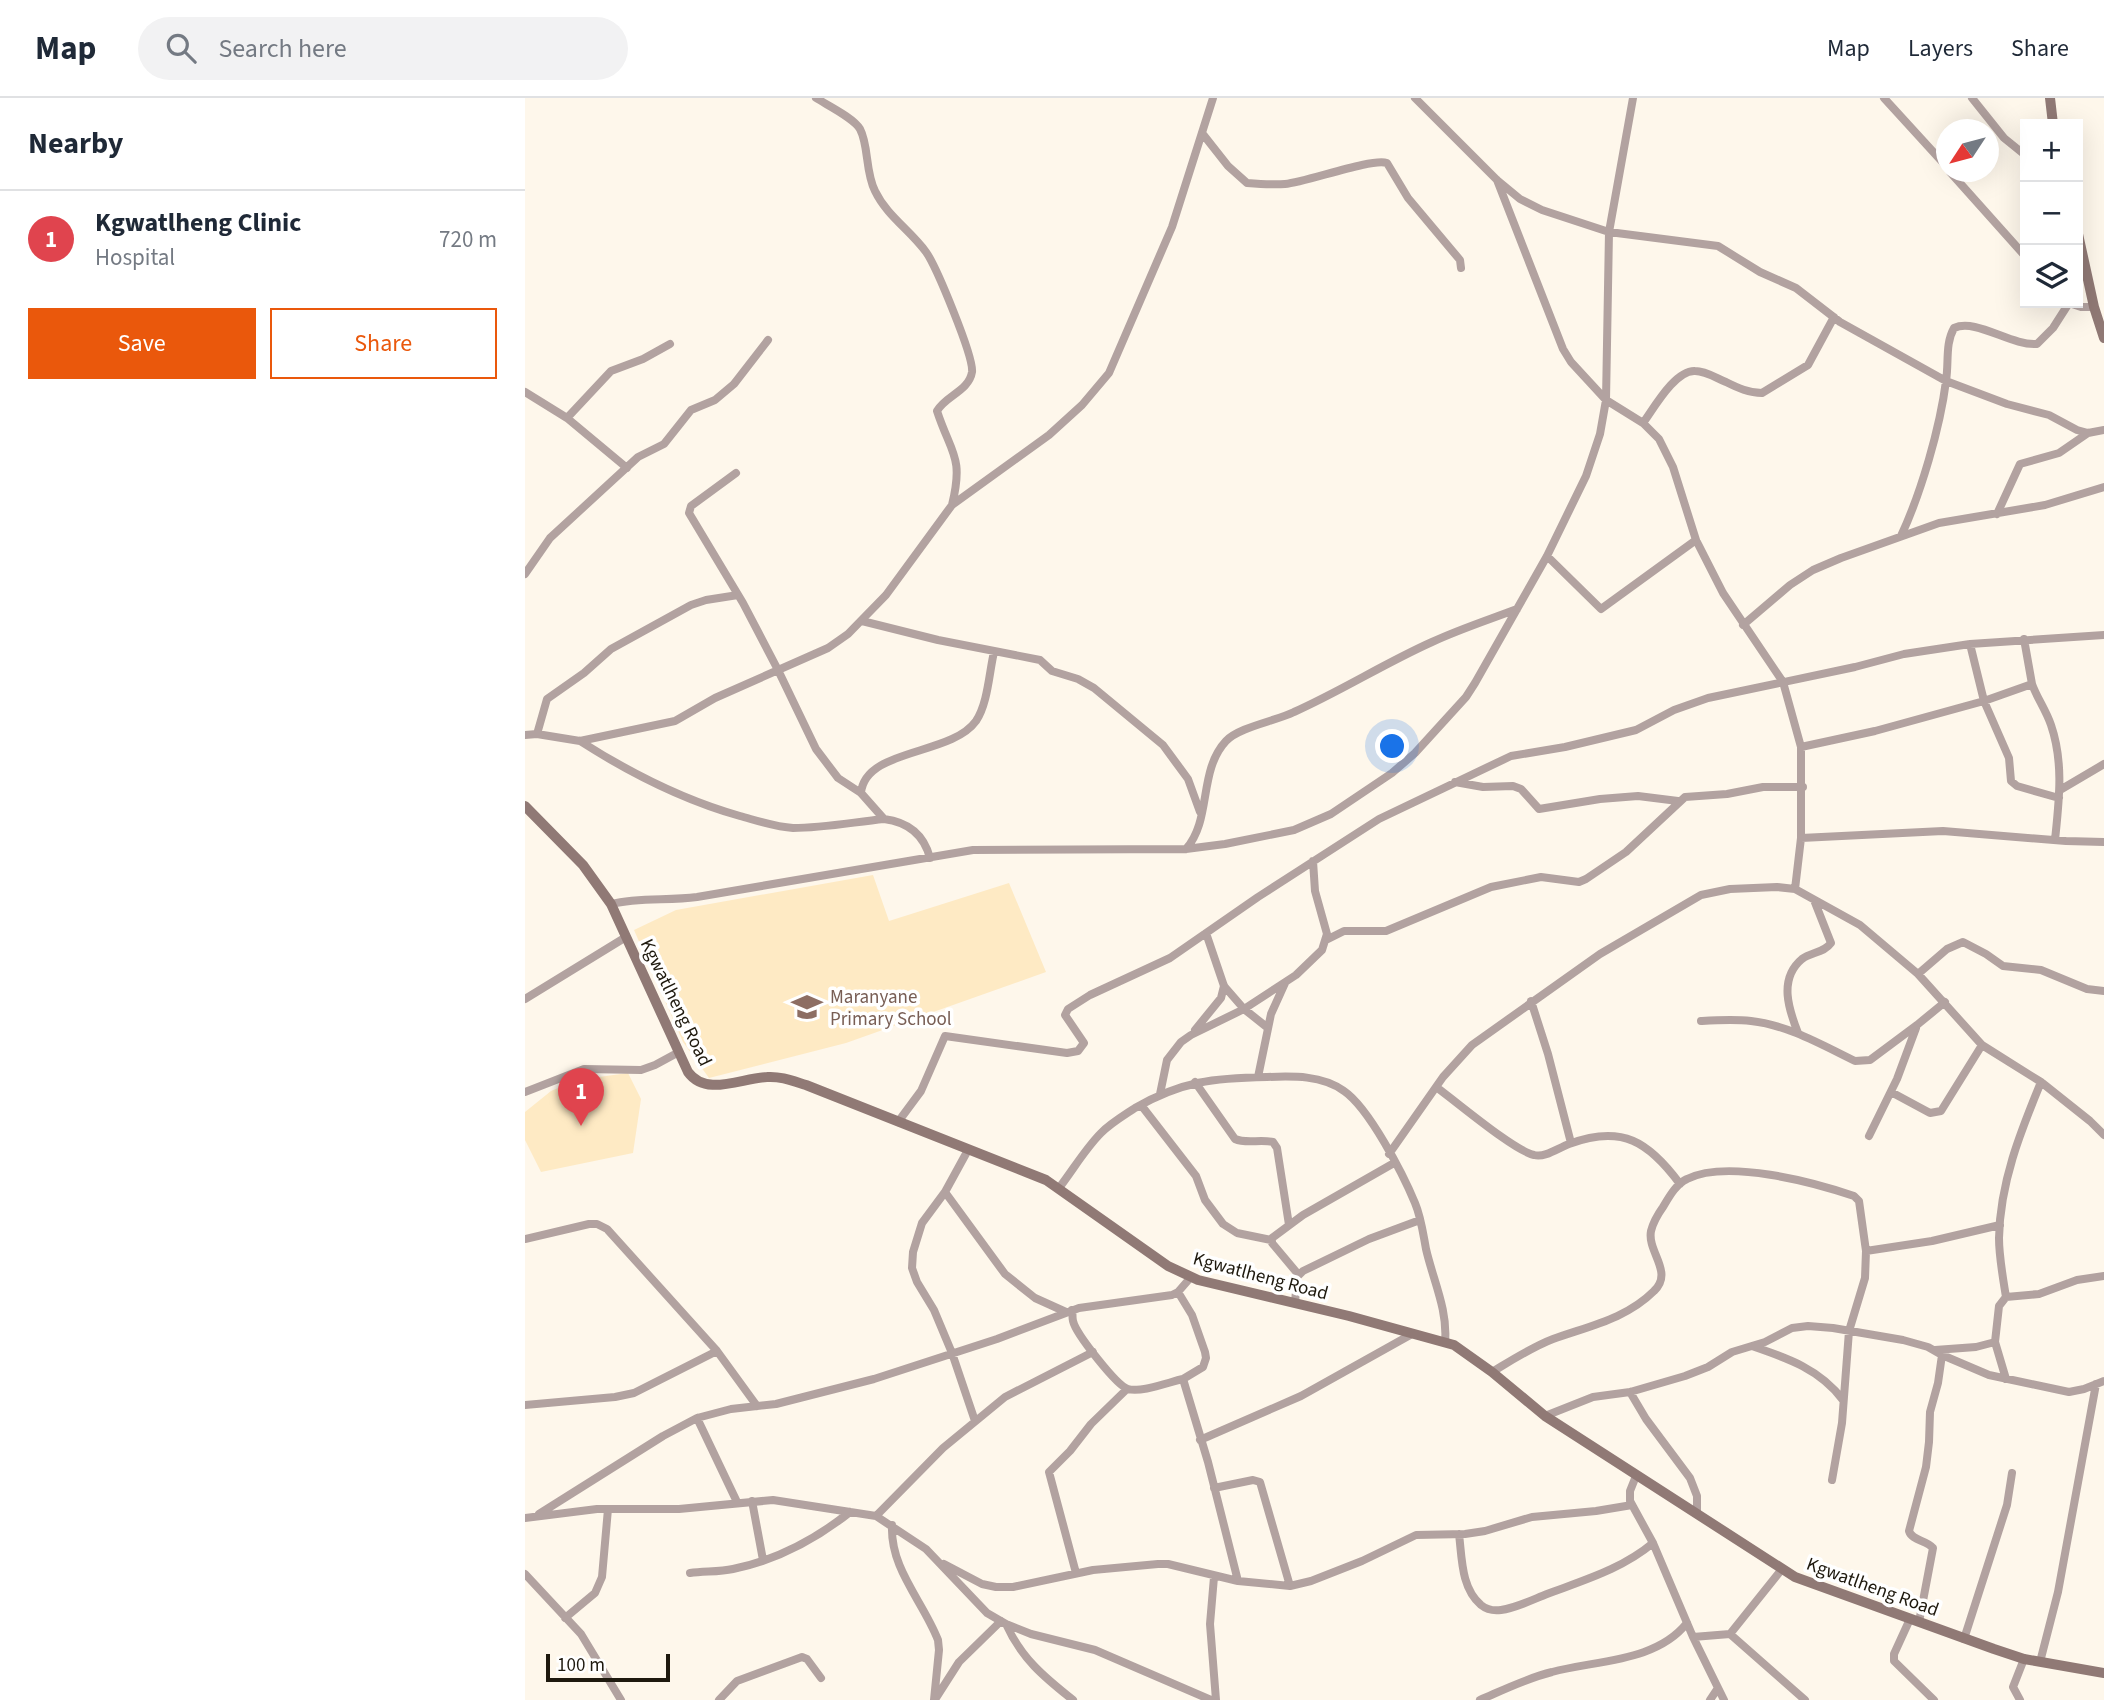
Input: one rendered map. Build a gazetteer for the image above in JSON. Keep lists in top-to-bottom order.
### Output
{
  "streets": {
    "street": ["Kgwatlheng Road"]
  },
  "places": {
    "school or university": ["Maranyane Primary School"]
  },
  "scale_bar": "100 m",
  "north": "bottom left",
  "page": {
    "header": "Map",
    "search": "Search here",
    "nav": ["Map", "Layers", "Share"],
    "heading": "Nearby",
    "map_buttons": ["+", "−"],
    "list": [
      {
        "mark": "1",
        "name": "Kgwatlheng Clinic",
        "note": "Hospital",
        "value": "720 m"
      }
    ],
    "buttons": ["Save", "Share"],
    "pins": "1",
    "scale": "100 m"
  }
}
